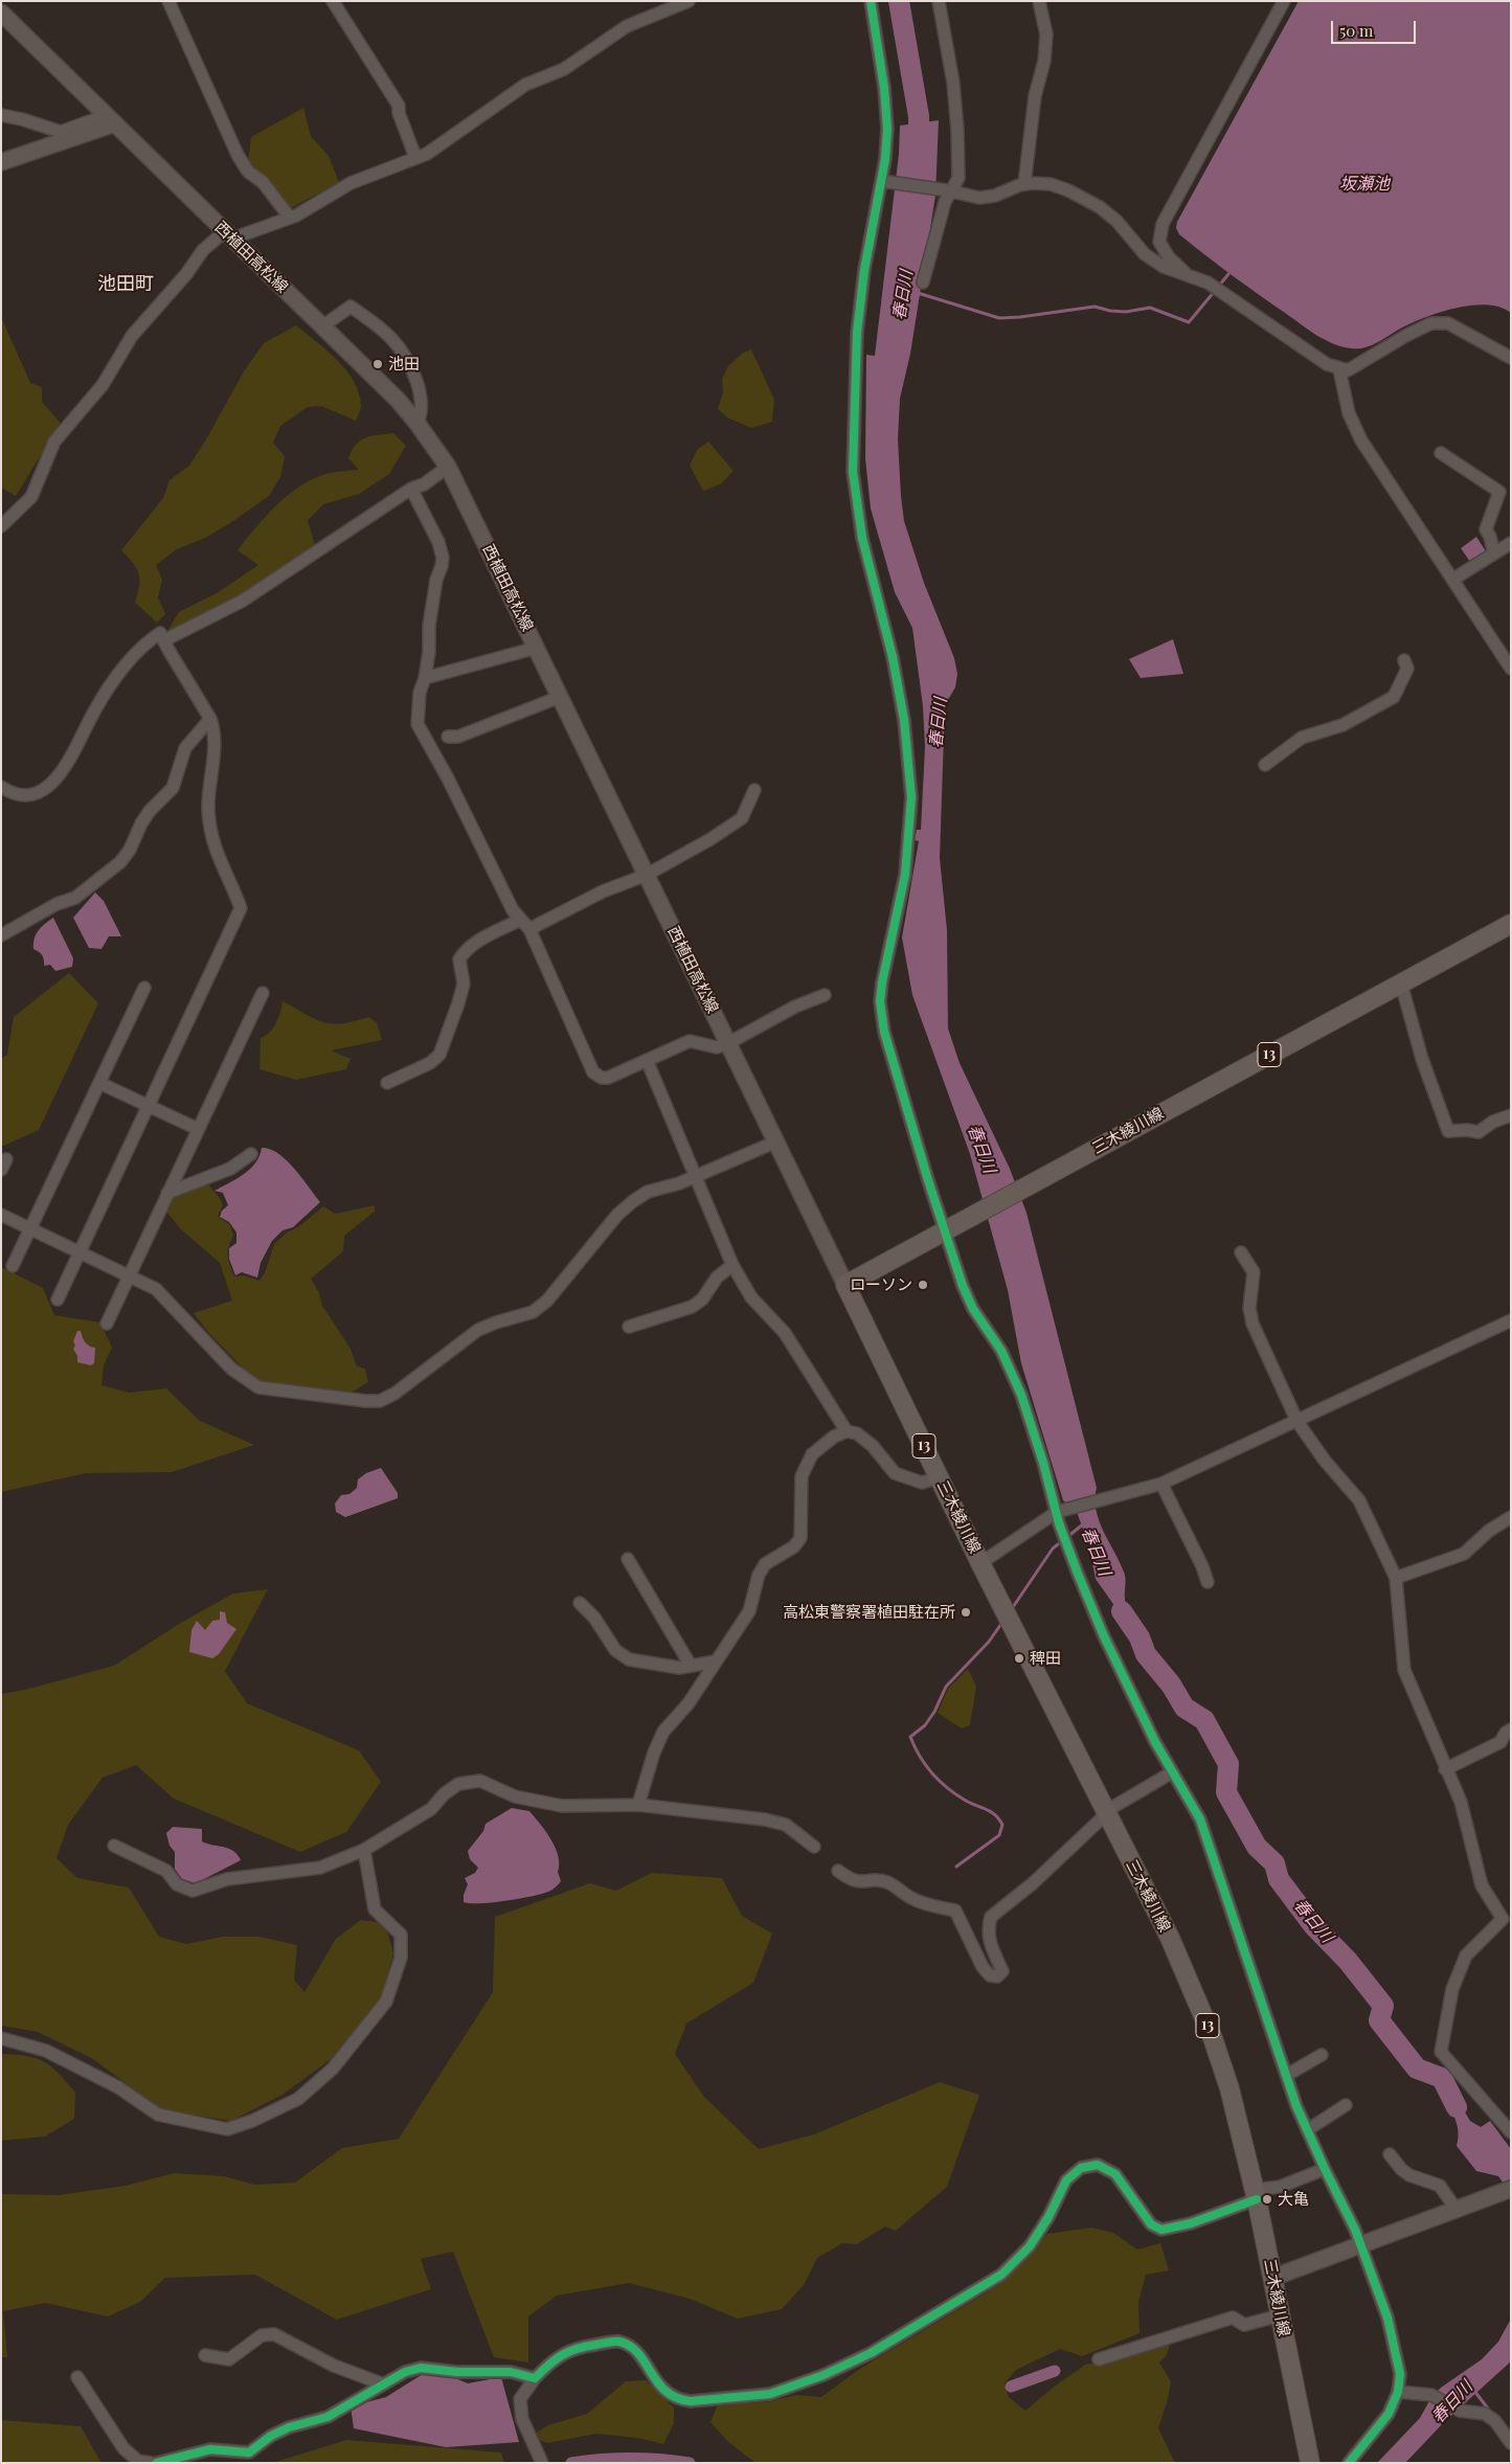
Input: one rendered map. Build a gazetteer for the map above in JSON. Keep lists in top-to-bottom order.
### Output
{
  "streets": {
    "main road": ["西植田高松線", "13", "三木綾川線"]
  },
  "crossings": [
    ["西植田高松線", "三木綾川線"]
  ],
  "districts": ["池田町"],
  "water": ["坂瀬池", "春日川"],
  "places": [
    "池田",
    "ローソン",
    "高松東警察署植田駐在所",
    "稗田",
    "大亀"
  ],
  "scale_bar": "50 m"
}
